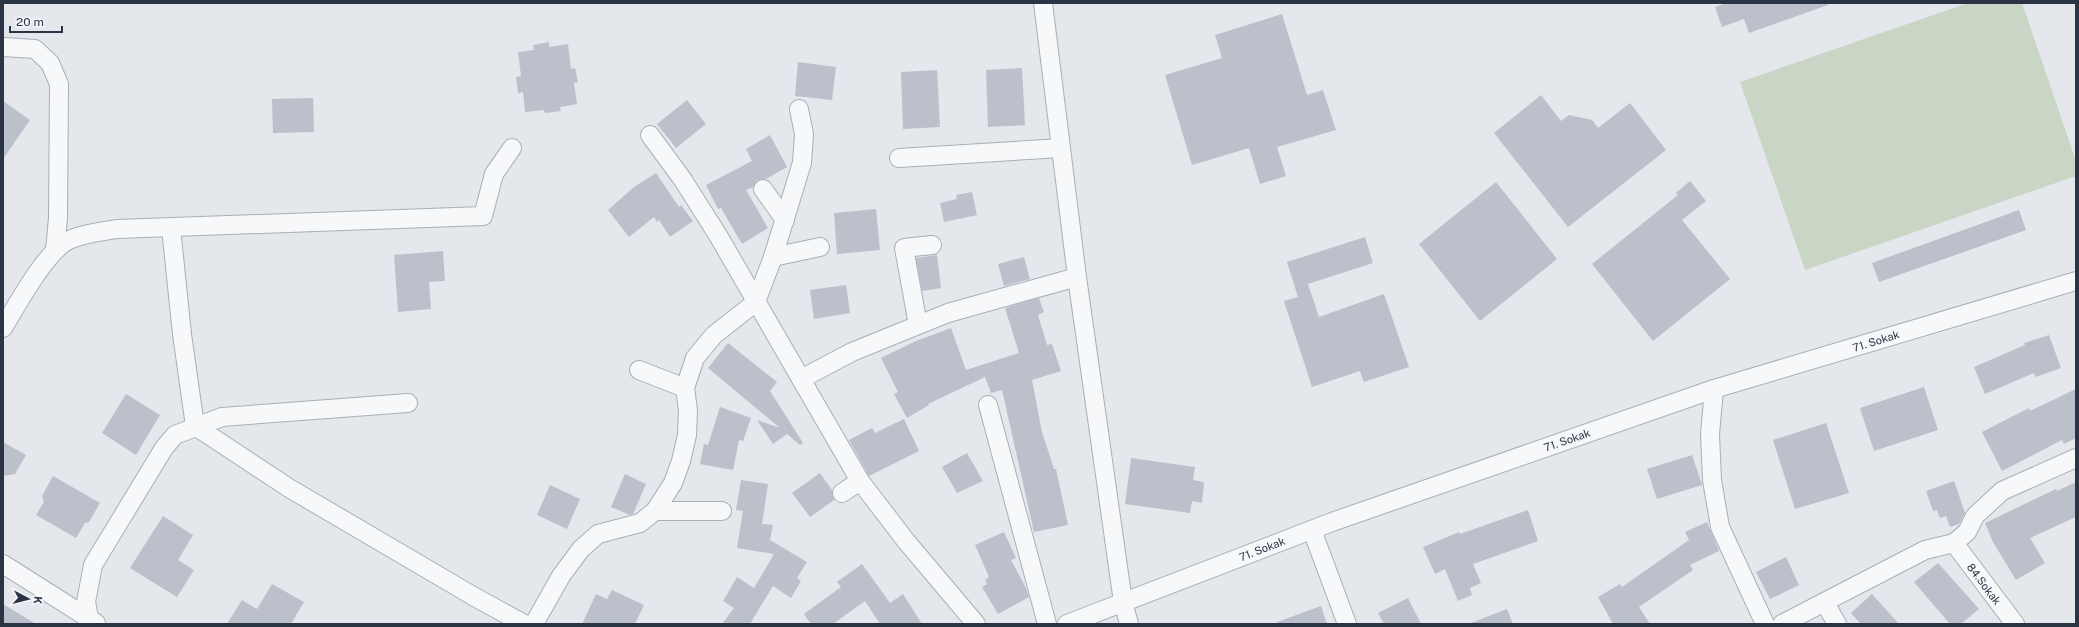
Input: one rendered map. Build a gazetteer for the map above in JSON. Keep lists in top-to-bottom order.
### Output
{
  "streets": {
    "street": ["71. Sokak", "84.Sokak"]
  },
  "scale_bar": "20 m",
  "north": "right"
}
